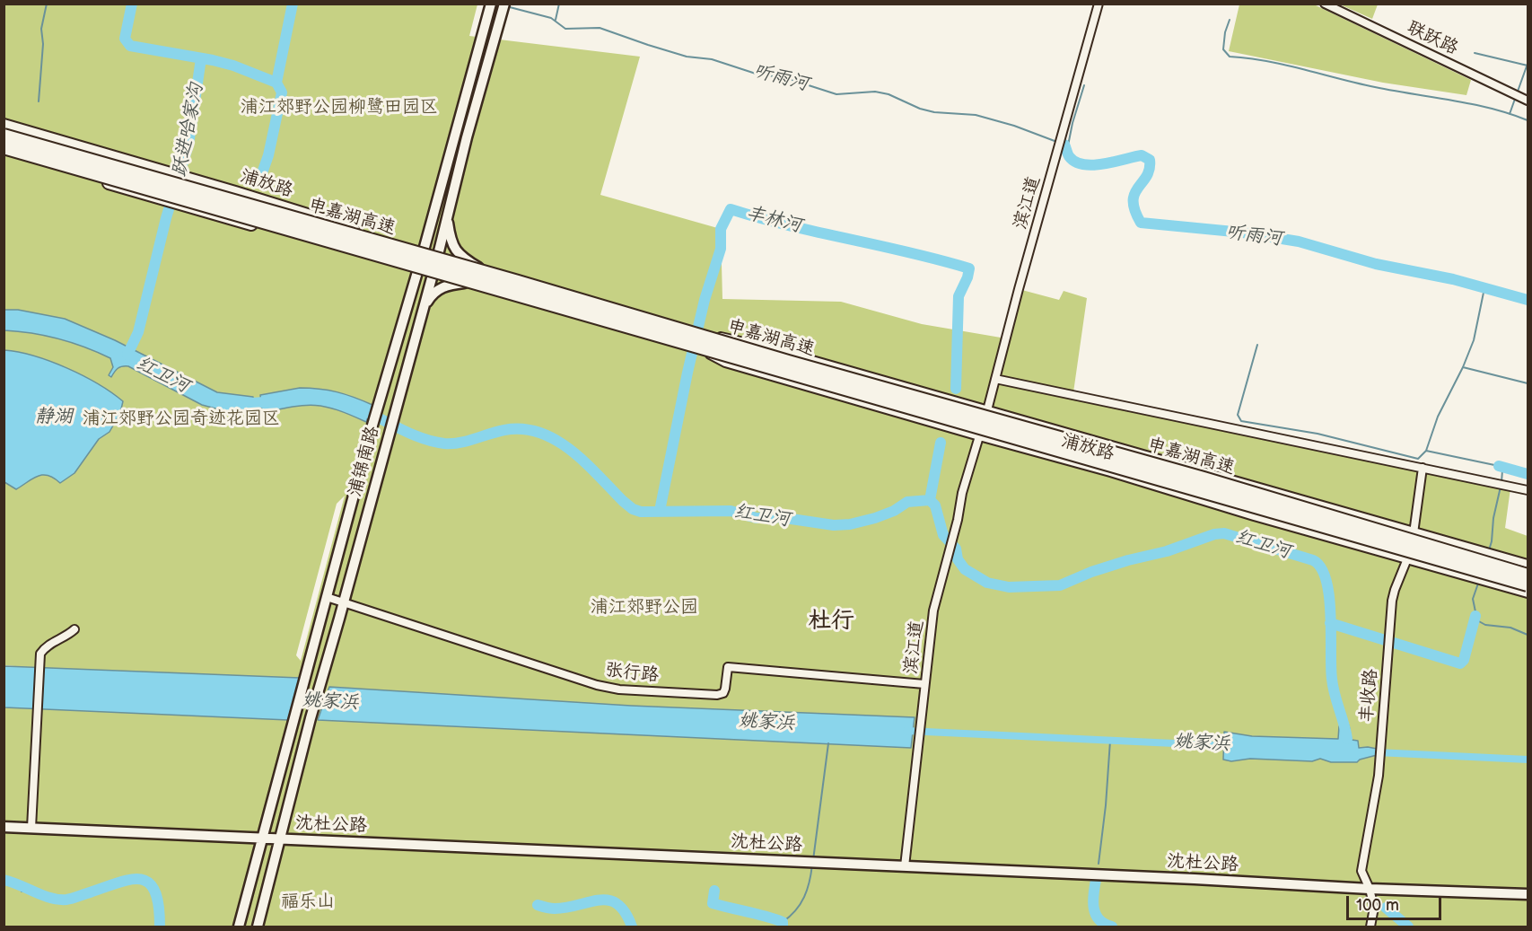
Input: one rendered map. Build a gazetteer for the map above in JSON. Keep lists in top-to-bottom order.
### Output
{
  "streets": {
    "highway": ["申嘉湖高速"],
    "main road": ["浦放路", "浦锦南路", "沈杜公路"],
    "street": [
      "联跃路",
      "滨江道",
      "张行路",
      "丰收路"
    ]
  },
  "crossings": [
    ["浦放路", "滨江道"],
    ["浦放路", "浦锦南路"],
    ["浦放路", "丰收路"],
    ["滨江道", "张行路"],
    ["滨江道", "沈杜公路"],
    ["浦锦南路", "张行路"],
    ["浦锦南路", "沈杜公路"],
    ["丰收路", "沈杜公路"]
  ],
  "districts": ["杜行"],
  "water": [
    "听雨河",
    "跃进哈家沟",
    "丰林河",
    "红卫河",
    "静湖",
    "姚家浜"
  ],
  "parks": [
    "浦江郊野公园柳鹭田园区",
    "浦江郊野公园奇迹花园区",
    "浦江郊野公园",
    "福乐山"
  ],
  "scale_bar": "100 m"
}
